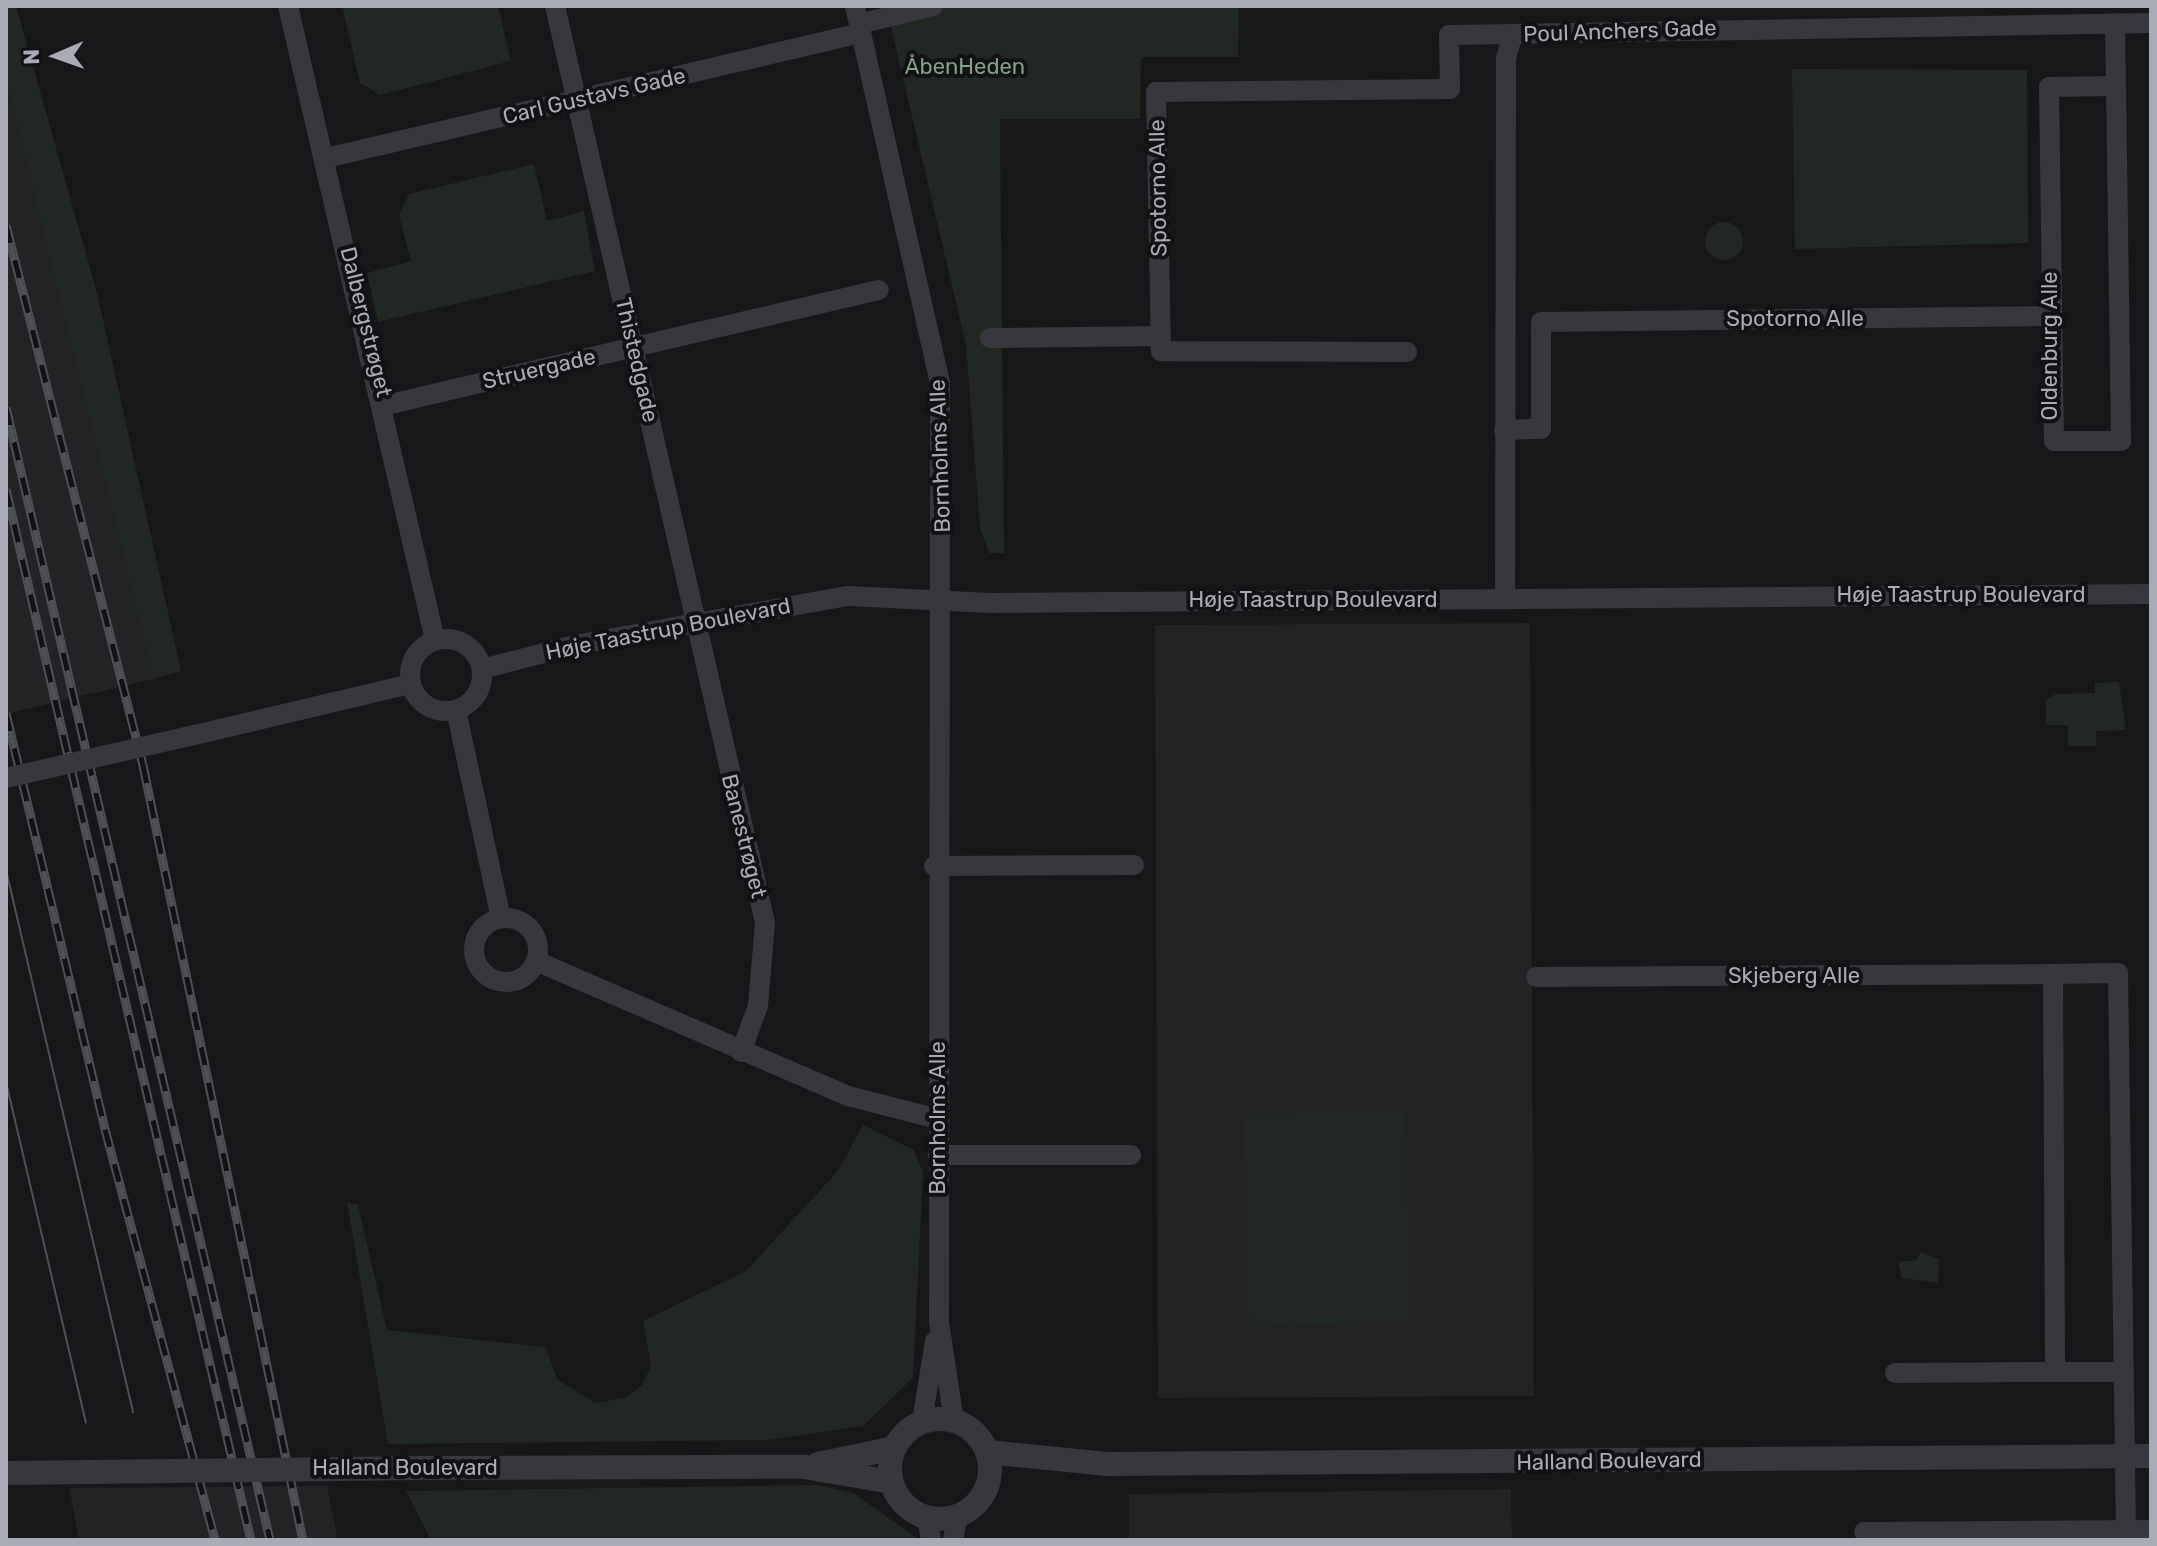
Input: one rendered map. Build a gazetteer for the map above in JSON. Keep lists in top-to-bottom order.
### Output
{
  "streets": {
    "street": [
      "Poul Anchers Gade",
      "Carl Gustavs Gade",
      "Spotorno Alle",
      "Dalbergstrøget",
      "Oldenburg Alle",
      "Thistedgade",
      "Struergade",
      "Bornholms Alle",
      "Høje Taastrup Boulevard",
      "Banestrøget",
      "Skjeberg Alle",
      "Halland Boulevard"
    ]
  },
  "crossings": [
    ["Poul Anchers Gade", "Spotorno Alle"],
    ["Poul Anchers Gade", "Oldenburg Alle"],
    ["Poul Anchers Gade", "Høje Taastrup Boulevard"],
    ["Carl Gustavs Gade", "Dalbergstrøget"],
    ["Carl Gustavs Gade", "Thistedgade"],
    ["Carl Gustavs Gade", "Bornholms Alle"],
    ["Spotorno Alle", "Oldenburg Alle"],
    ["Dalbergstrøget", "Struergade"],
    ["Dalbergstrøget", "Høje Taastrup Boulevard"],
    ["Thistedgade", "Struergade"],
    ["Thistedgade", "Høje Taastrup Boulevard"],
    ["Thistedgade", "Banestrøget"],
    ["Bornholms Alle", "Høje Taastrup Boulevard"],
    ["Bornholms Alle", "Halland Boulevard"],
    ["Høje Taastrup Boulevard", "Banestrøget"],
    ["Skjeberg Alle", "Halland Boulevard"]
  ],
  "parks": ["ÅbenHeden"],
  "north": "left"
}
